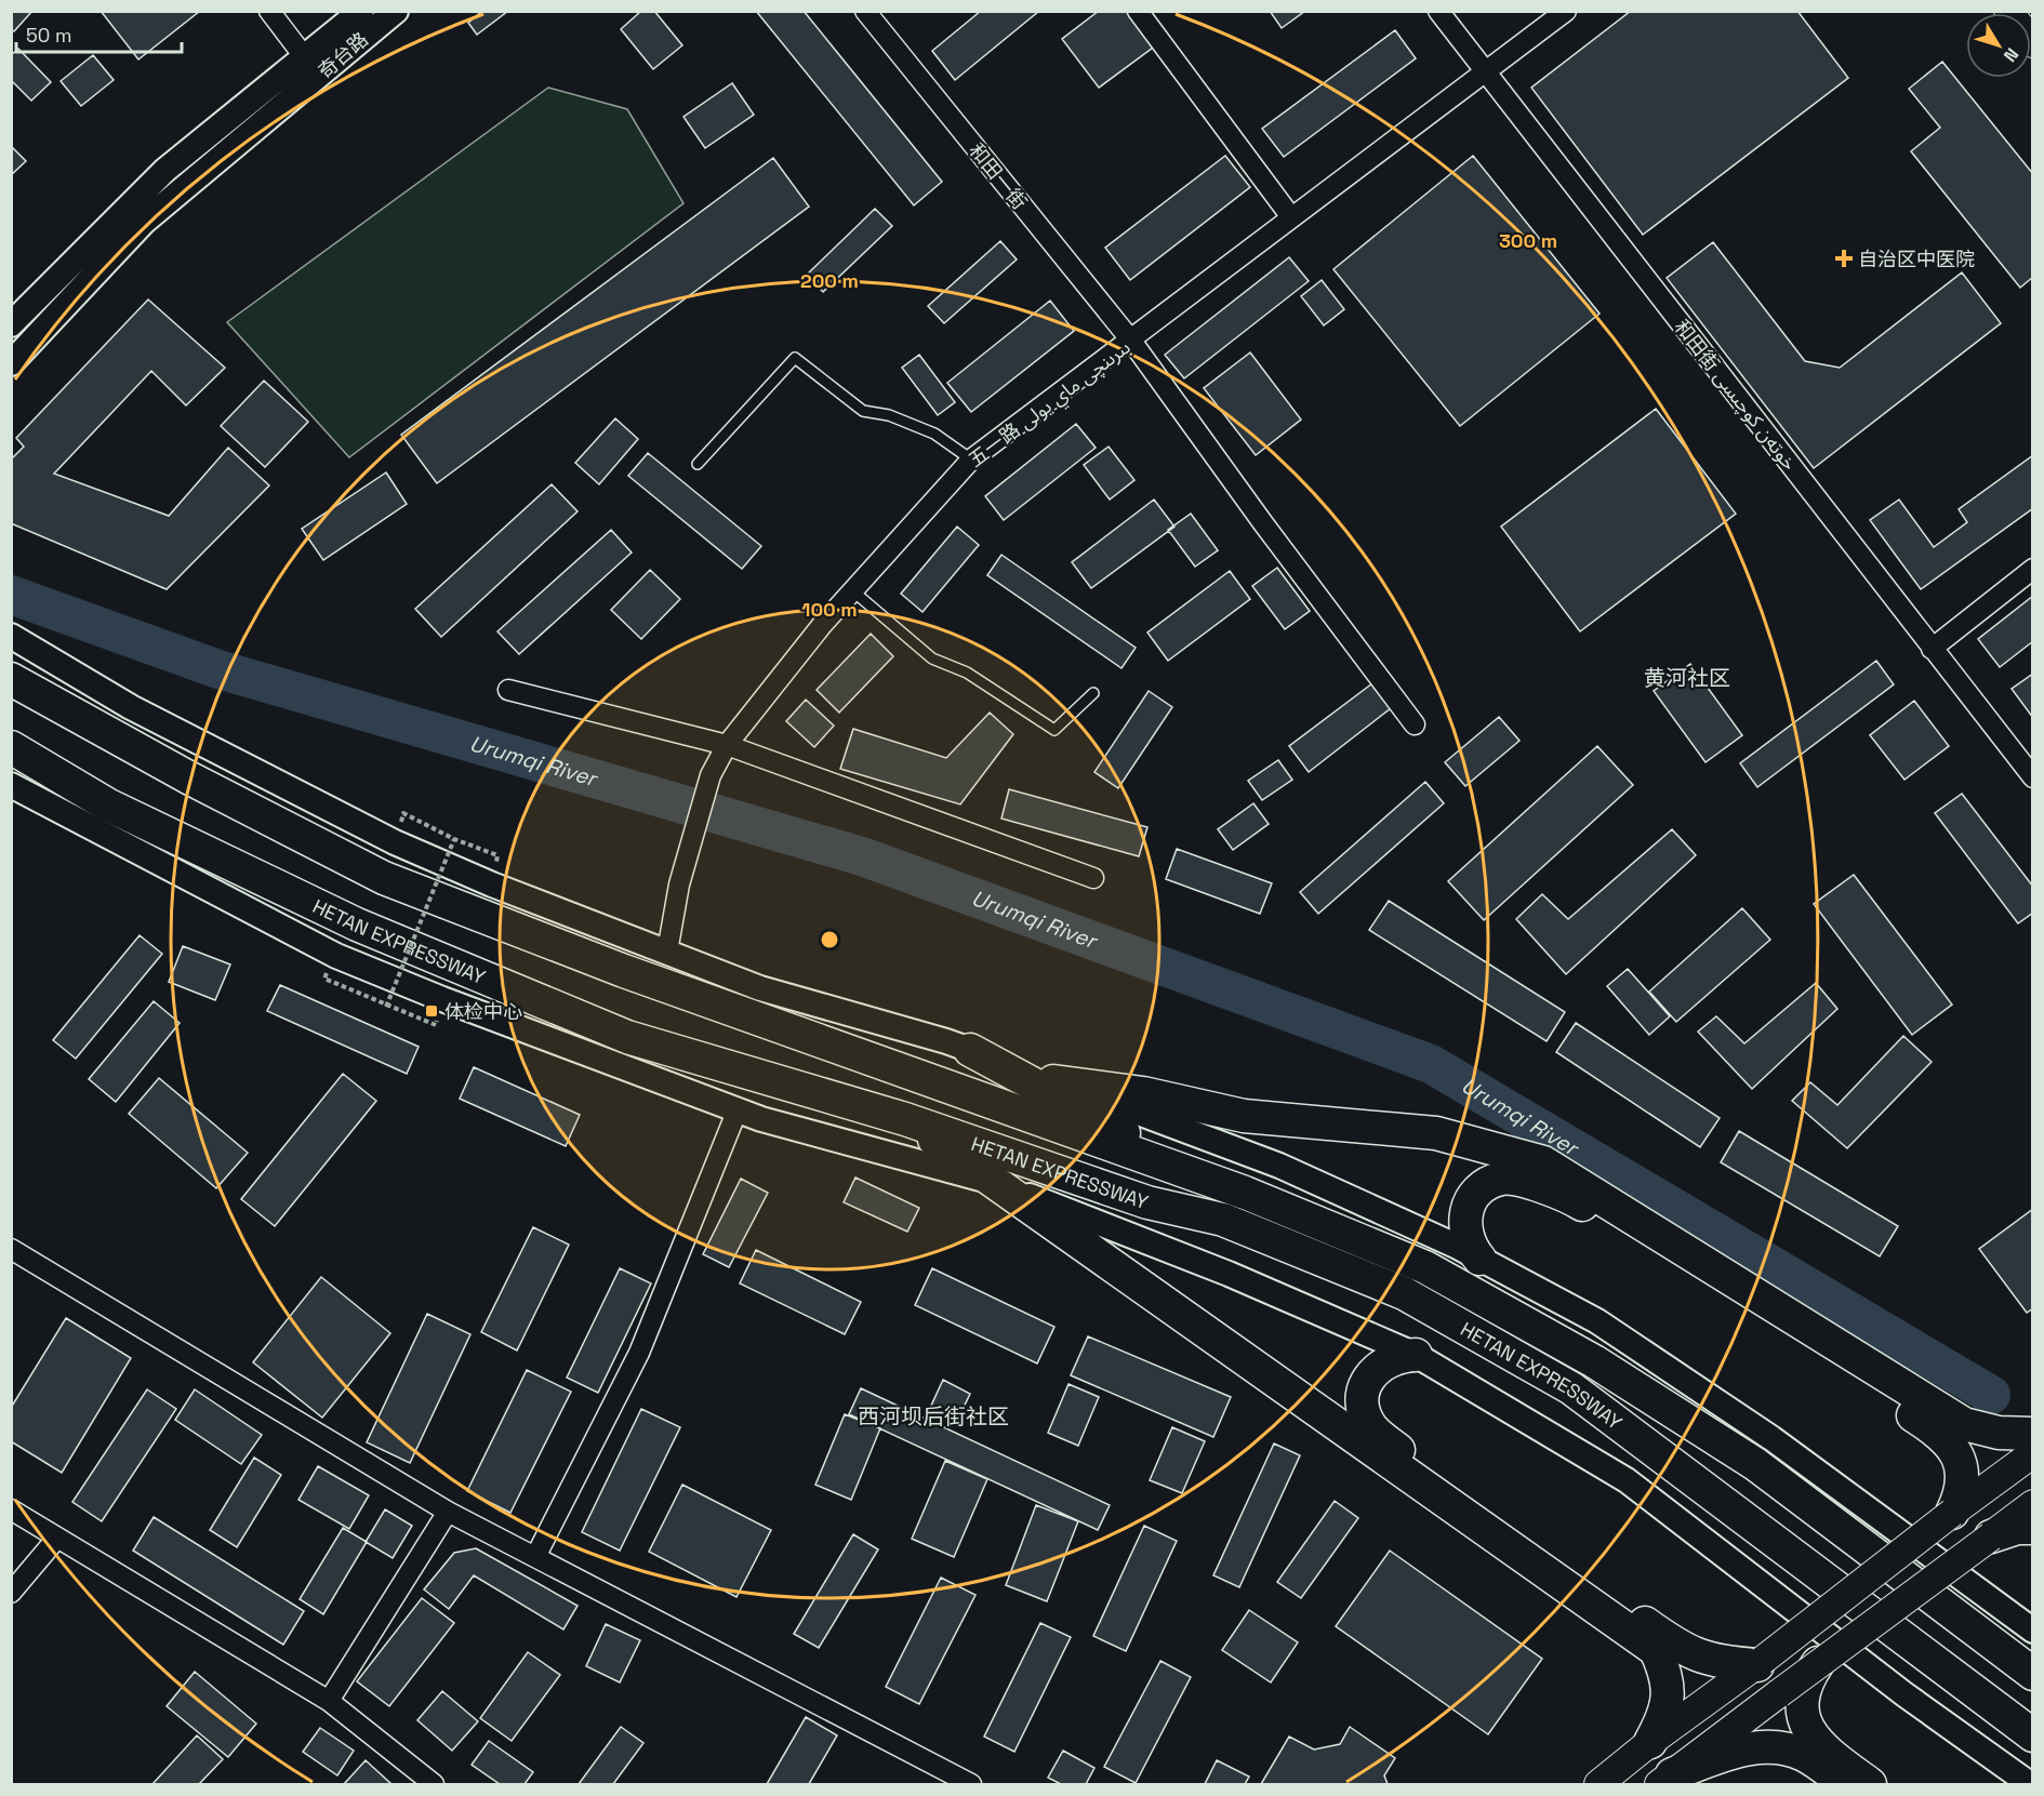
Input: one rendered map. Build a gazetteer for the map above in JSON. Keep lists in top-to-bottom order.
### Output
{
  "streets": {
    "highway": ["HETAN EXPRESSWAY"],
    "street": [
      "奇台路",
      "和田一街",
      "和田街 خوتەن كوچىسى",
      "五一路 بىرىنچى ماي يولى"
    ]
  },
  "crossings": [
    ["和田一街", "五一路 بىرىنچى ماي يولى"],
    ["和田街 خوتەن كوچىسى", "五一路 بىرىنچى ماي يولى"]
  ],
  "districts": ["黄河社区", "西河坝后街社区"],
  "water": ["Urumqi River"],
  "places": {
    "health": ["自治区中医院"],
    "transit": ["体检中心"]
  },
  "scale_bar": "50 m",
  "north": "bottom right",
  "rings": ["300 m", "200 m", "100 m"]
}
